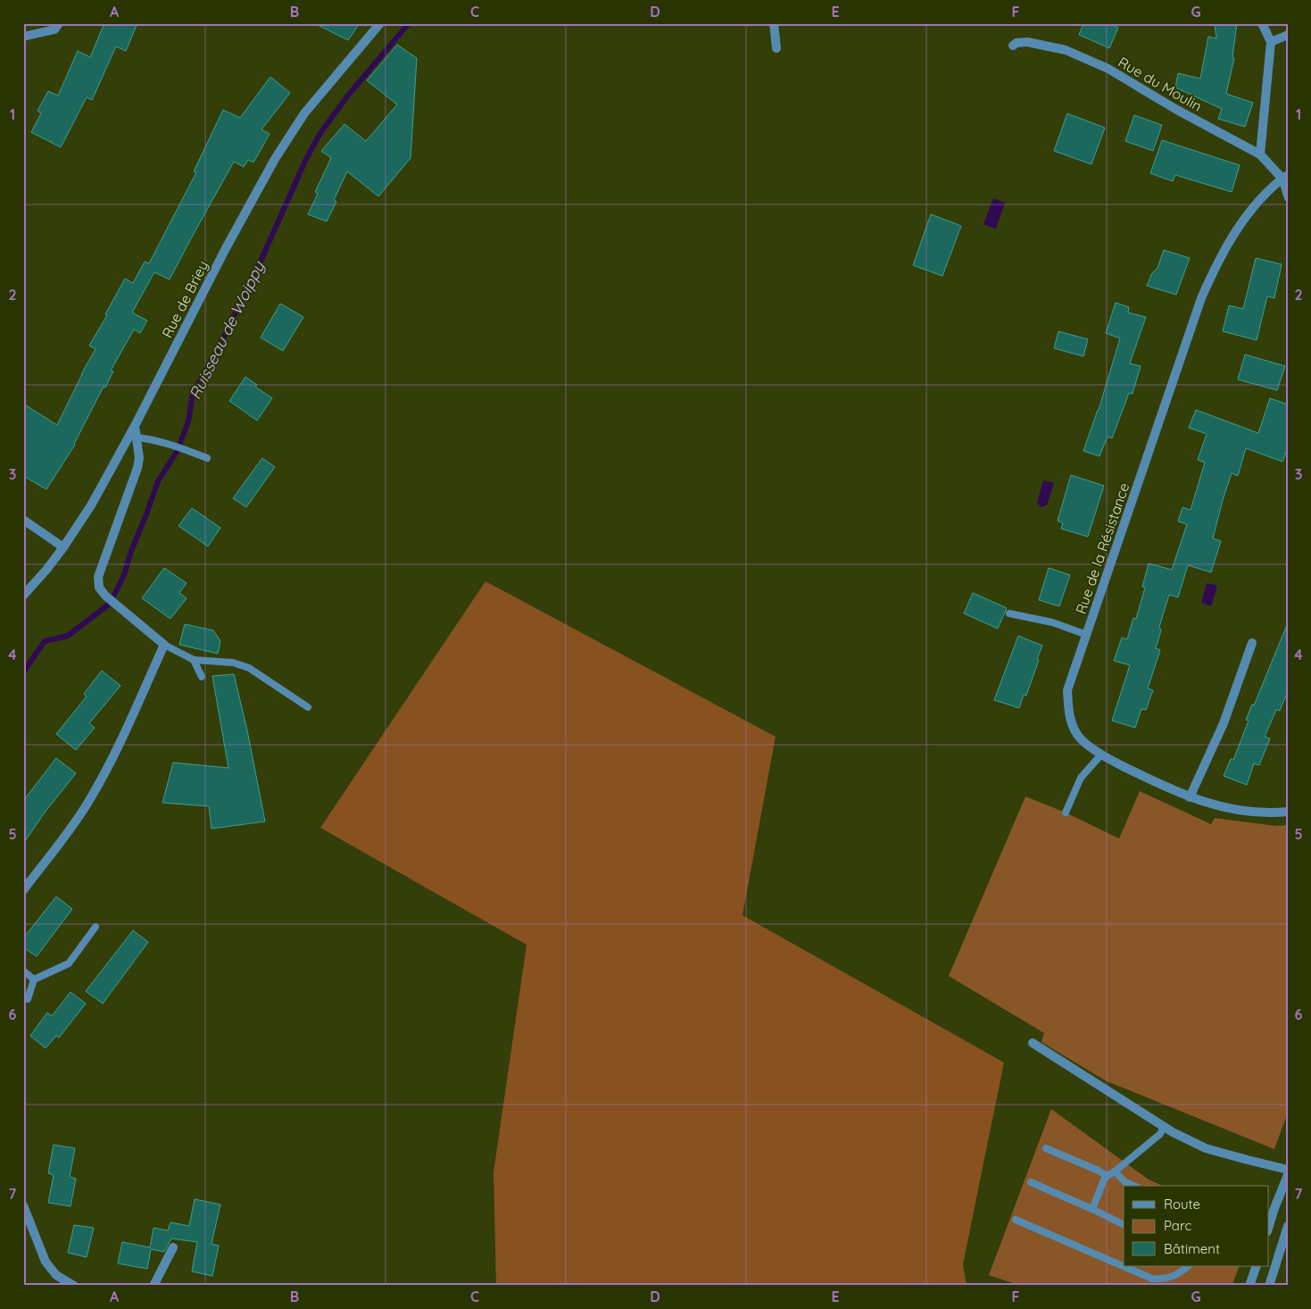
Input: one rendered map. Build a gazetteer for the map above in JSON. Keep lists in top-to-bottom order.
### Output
{
  "streets": {
    "street": ["Rue du Moulin", "Rue de Briey", "Rue de la Résistance"]
  },
  "crossings": [
    ["Rue du Moulin", "Rue de la Résistance"]
  ],
  "water": ["Ruisseau de Woippy"],
  "legend": ["Route", "Parc", "Bâtiment"],
  "grid": {
    "columns": [
      "A",
      "B",
      "C",
      "D",
      "E",
      "F",
      "G"
    ],
    "rows": [
      "1",
      "2",
      "3",
      "4",
      "5",
      "6",
      "7"
    ]
  }
}
